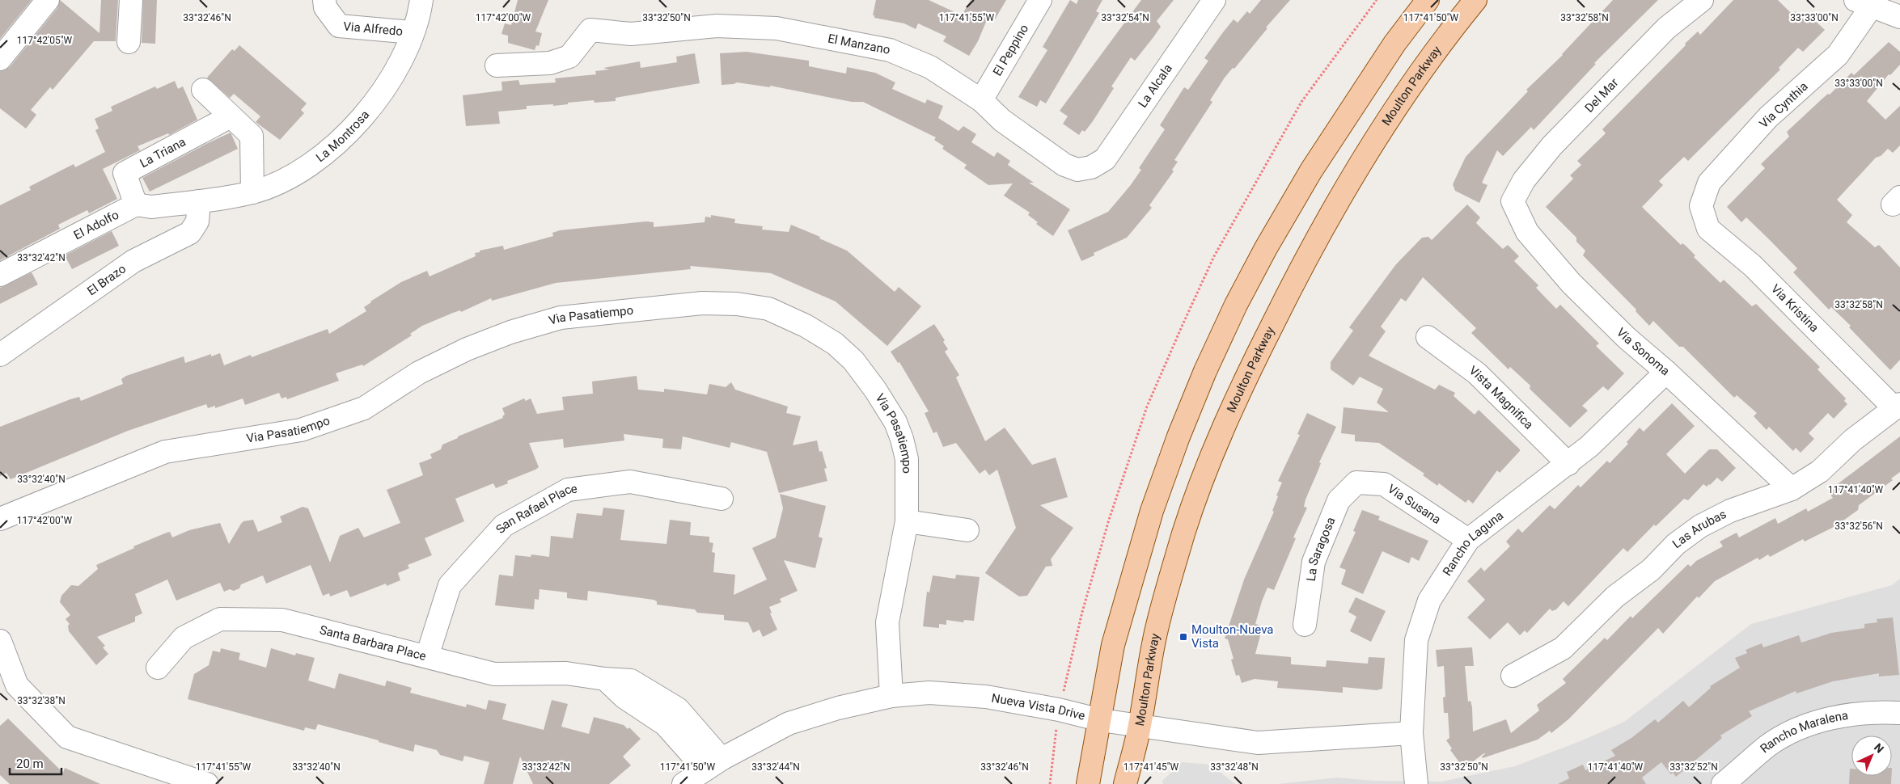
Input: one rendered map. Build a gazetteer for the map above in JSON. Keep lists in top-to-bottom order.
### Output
{
  "streets": {
    "main road": ["Moulton Parkway"],
    "street": [
      "Via Alfredo",
      "El Manzano",
      "El Peppino",
      "La Alcala",
      "Del Mar",
      "Via Cynthia",
      "La Montrosa",
      "La Triana",
      "El Adolfo",
      "El Brazo",
      "Via Kristina",
      "Via Pasatiempo",
      "Via Sonoma",
      "Vista Magnifica",
      "Via Susana",
      "San Rafael Place",
      "Las Arubas",
      "Rancho Laguna",
      "La Saragosa",
      "Santa Barbara Place",
      "Nueva Vista Drive",
      "Rancho Maralena"
    ]
  },
  "crossings": [
    ["Via Alfredo", "La Montrosa"],
    ["El Manzano", "El Peppino"],
    ["El Manzano", "La Alcala"],
    ["Moulton Parkway", "Nueva Vista Drive"],
    ["Del Mar", "Via Sonoma"],
    ["Via Cynthia", "Via Kristina"],
    ["La Montrosa", "El Brazo"],
    ["La Triana", "El Adolfo"],
    ["Via Kristina", "Las Arubas"],
    ["Via Pasatiempo", "Nueva Vista Drive"],
    ["Via Sonoma", "Las Arubas"],
    ["Via Sonoma", "Rancho Laguna"],
    ["Vista Magnifica", "Rancho Laguna"],
    ["Via Susana", "Rancho Laguna"],
    ["Via Susana", "La Saragosa"],
    ["San Rafael Place", "Santa Barbara Place"],
    ["Rancho Laguna", "Nueva Vista Drive"],
    ["Santa Barbara Place", "Nueva Vista Drive"]
  ],
  "places": {
    "transit": ["Moulton-Nueva Vista"]
  },
  "scale_bar": "20 m",
  "north": "top right",
  "coordinates": [
    "33°32'58\"N",
    "33°33'00\"N",
    "33°32'46\"N",
    "33°32'50\"N",
    "33°32'54\"N",
    "117°42'00\"W",
    "117°41'55\"W",
    "117°41'50\"W",
    "117°42'05\"W",
    "33°32'42\"N",
    "33°32'40\"N",
    "117°41'40\"W",
    "33°32'56\"N",
    "33°32'38\"N",
    "117°41'45\"W",
    "33°32'44\"N",
    "33°32'48\"N",
    "33°32'52\"N"
  ]
}
